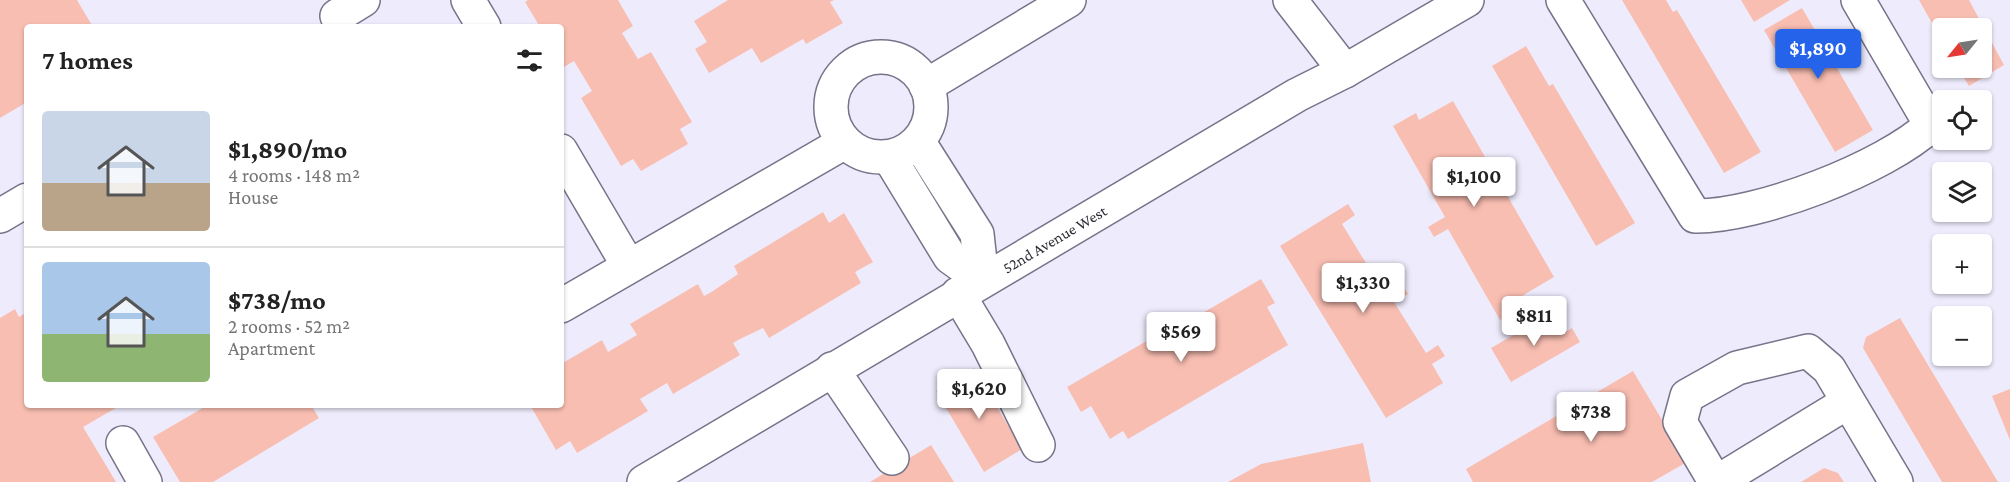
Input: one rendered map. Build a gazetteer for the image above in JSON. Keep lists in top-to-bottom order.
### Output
{
  "streets": {
    "street": ["52nd Avenue West"]
  },
  "north": "bottom left",
  "page": {
    "map_buttons": ["+", "−"],
    "heading": "7 homes",
    "price": [
      "$1,890",
      "$1,100",
      "$1,330",
      "$811",
      "$569",
      "$1,620",
      "$738"
    ],
    "list": [
      {
        "name": "$1,890/mo",
        "note": "4 rooms · 148 m² · House"
      },
      {
        "name": "$738/mo",
        "note": "2 rooms · 52 m² · Apartment"
      }
    ]
  }
}
